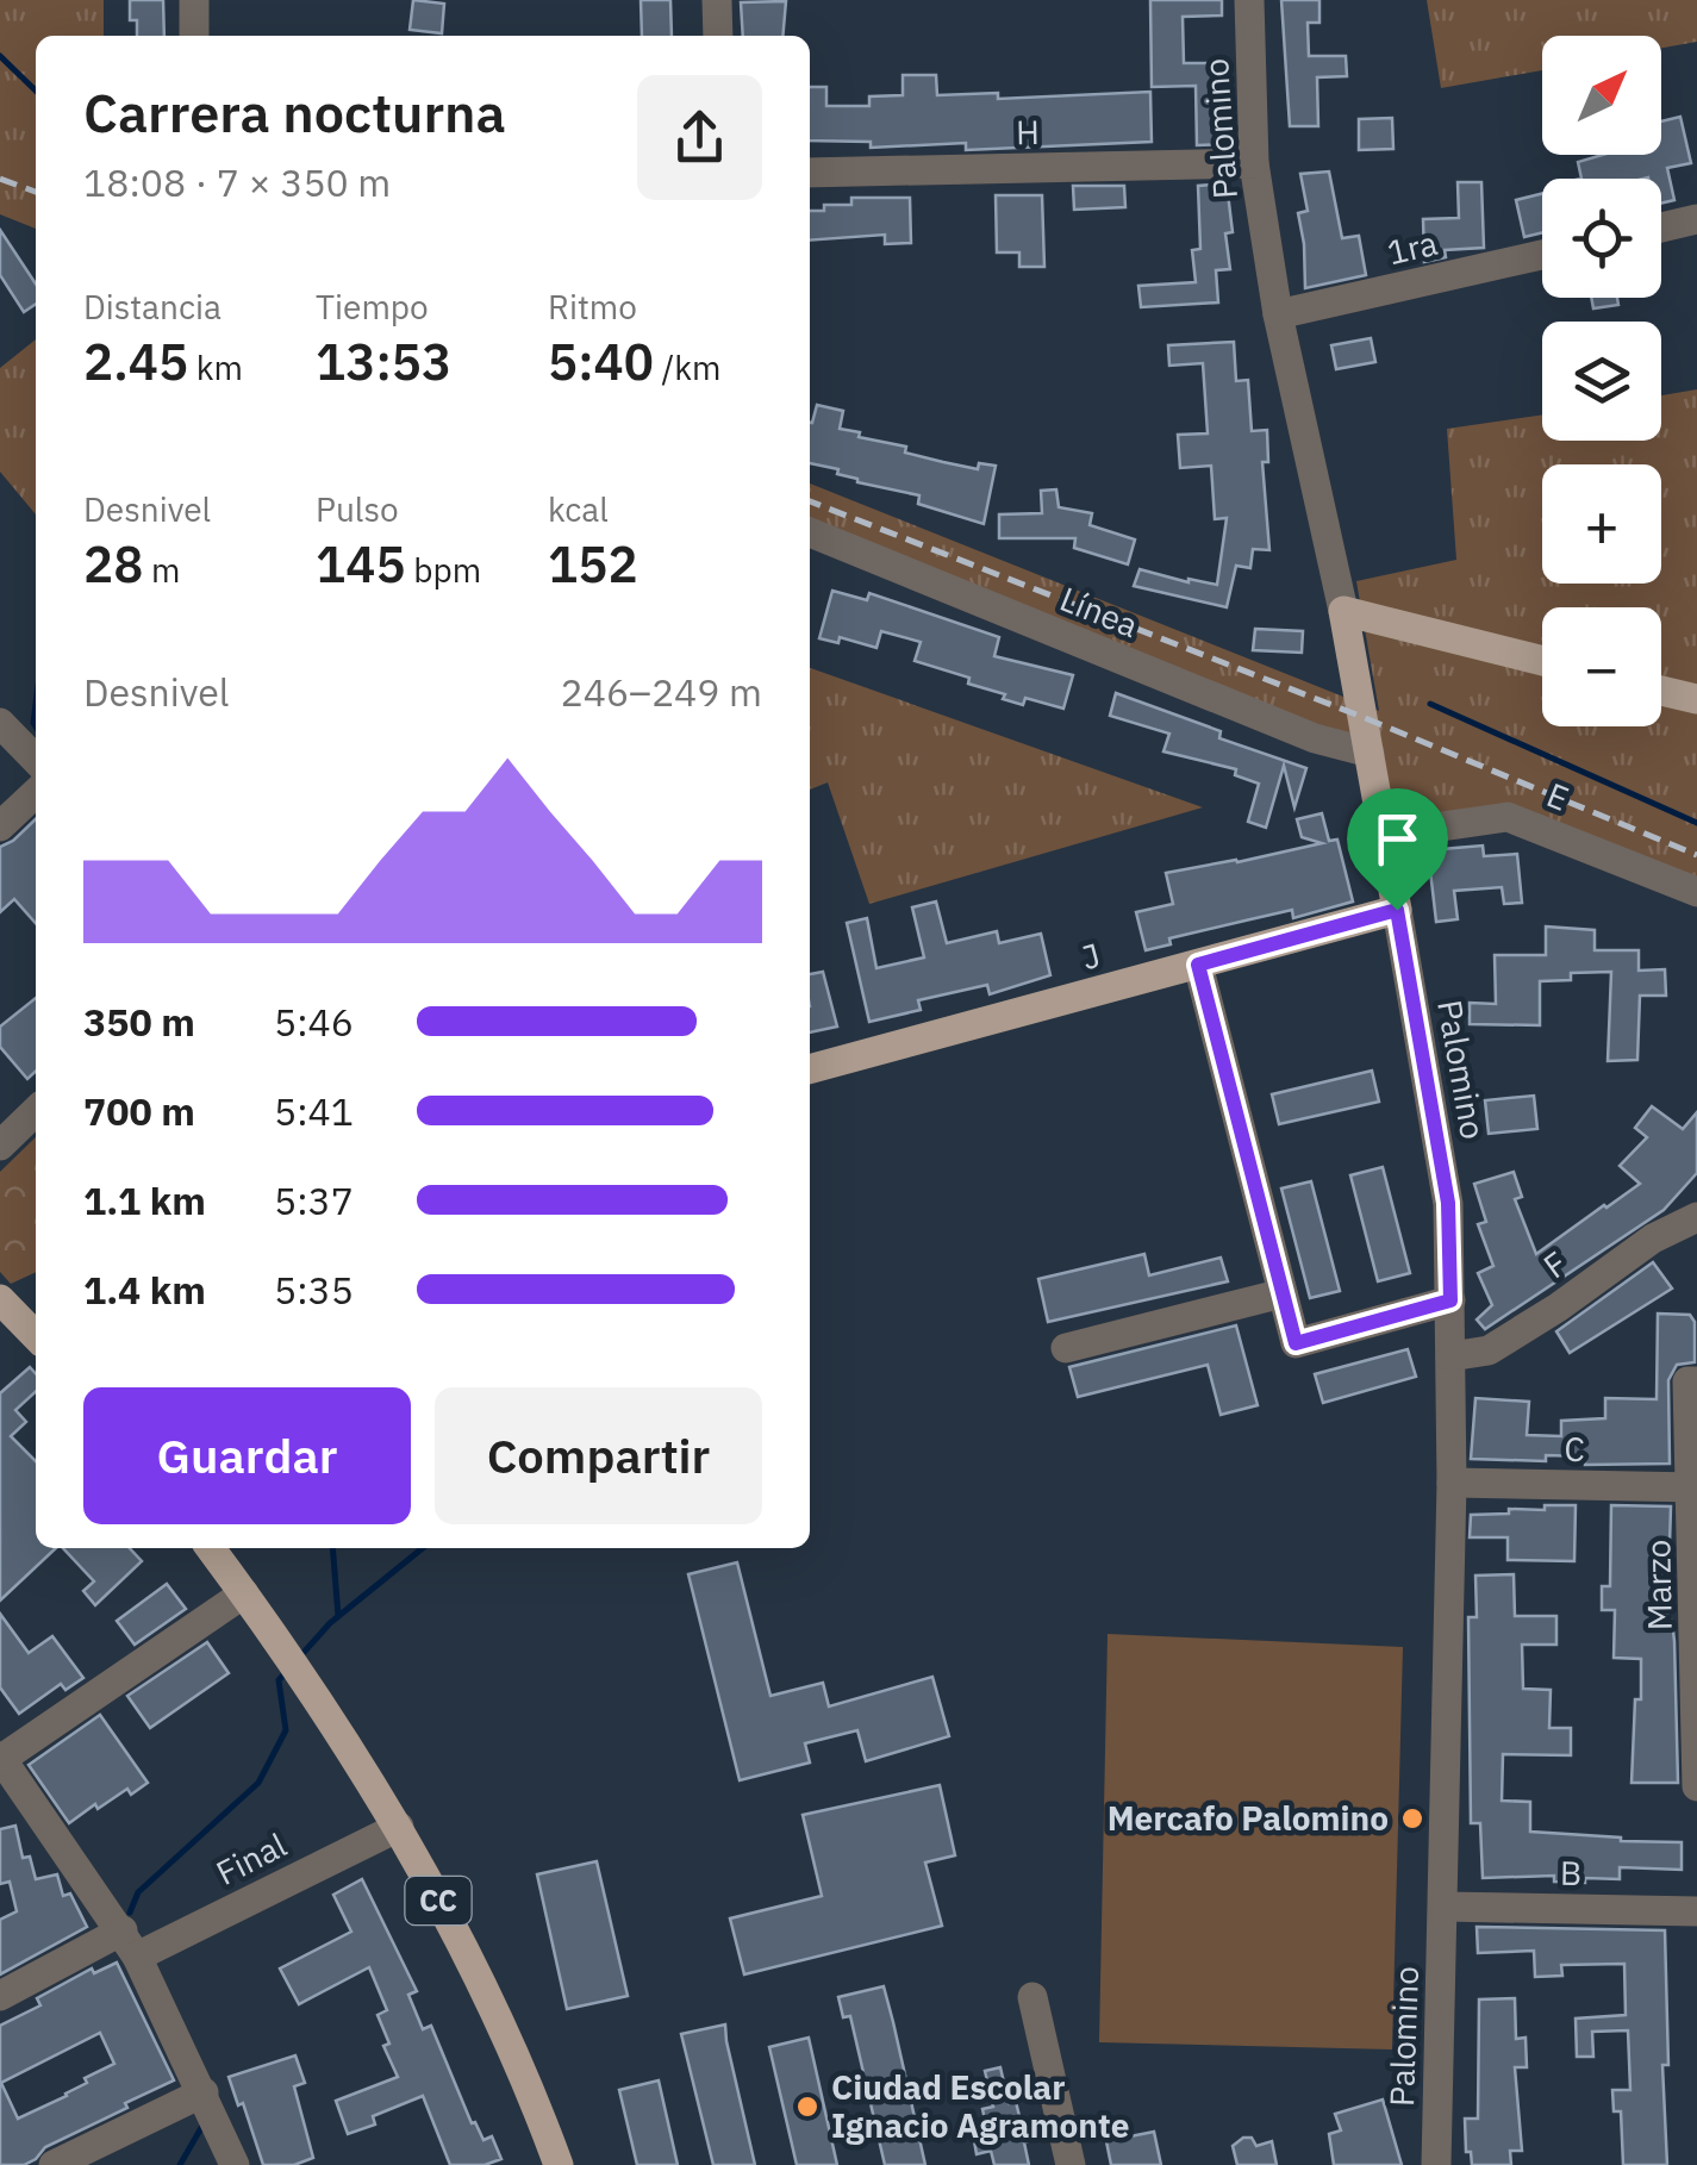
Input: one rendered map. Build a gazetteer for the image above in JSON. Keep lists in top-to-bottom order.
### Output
{
  "streets": {
    "main road": ["Palomino", "J", "CC"],
    "street": [
      "H",
      "1ra",
      "Línea",
      "E",
      "F",
      "C",
      "Marzo",
      "Final",
      "B"
    ]
  },
  "crossings": [
    ["Palomino", "H"],
    ["Palomino", "1ra"],
    ["Palomino", "Línea"],
    ["Palomino", "E"],
    ["Palomino", "J"],
    ["Palomino", "F"],
    ["Palomino", "C"],
    ["Palomino", "B"],
    ["C", "Marzo"],
    ["Final", "CC"]
  ],
  "places": ["Mercafo Palomino", "Ciudad Escolar Ignacio Agramonte"],
  "north": "top right",
  "page": {
    "map_buttons": ["+", "−"],
    "heading": ["Carrera nocturna", "18:08 · 7 × 350 m"],
    "stats": [
      ["Distancia", "2.45 km"],
      ["Tiempo", "13:53"],
      ["Ritmo", "5:40 /km"],
      ["Desnivel", "28 m"],
      ["Pulso", "145 bpm"],
      ["kcal", "152"]
    ],
    "chart": ["Desnivel", "246–249 m"],
    "list": [
      {
        "name": "350 m",
        "note": "5:46"
      },
      {
        "name": "700 m",
        "note": "5:41"
      },
      {
        "name": "1.1 km",
        "note": "5:37"
      },
      {
        "name": "1.4 km",
        "note": "5:35"
      }
    ],
    "buttons": ["Guardar", "Compartir"]
  }
}
